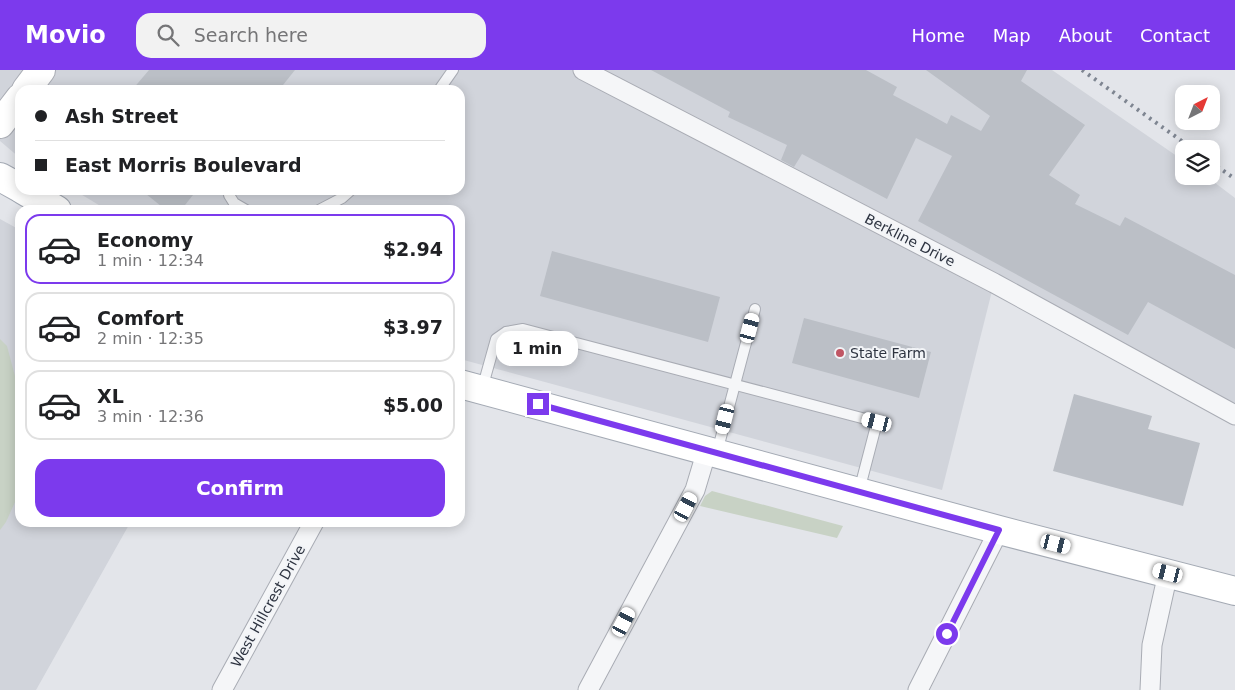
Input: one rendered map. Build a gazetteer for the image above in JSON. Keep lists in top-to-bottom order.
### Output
{
  "streets": {
    "street": ["Berkline Drive", "West Hillcrest Drive"]
  },
  "places": ["State Farm"],
  "north": "top right",
  "page": {
    "header": "Movio",
    "search": "Search here",
    "nav": [
      "Home",
      "Map",
      "About",
      "Contact"
    ],
    "banner": ["Ash Street", "East Morris Boulevard"],
    "list": [
      {
        "name": "Economy",
        "note": "1 min · 12:34",
        "value": "$2.94"
      },
      {
        "name": "Comfort",
        "note": "2 min · 12:35",
        "value": "$3.97"
      },
      {
        "name": "XL",
        "note": "3 min · 12:36",
        "value": "$5.00"
      }
    ],
    "bubble": "1 min",
    "buttons": "Confirm"
  }
}
